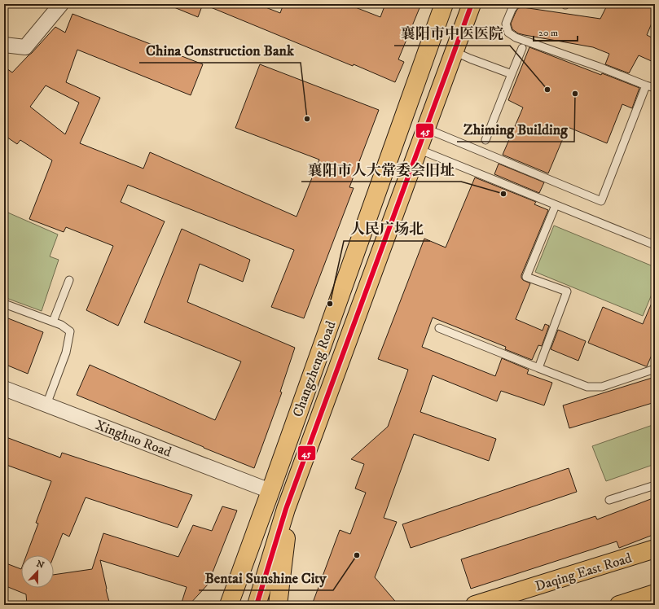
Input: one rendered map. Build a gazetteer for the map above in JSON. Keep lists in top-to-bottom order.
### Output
{
  "streets": {
    "main road": ["Changzheng Road", "Daqing East Road"],
    "street": ["Xinghuo Road"]
  },
  "places": [
    "襄阳市中医医院",
    "Zhiming Building",
    "China Construction Bank",
    "襄阳市人大常委会旧址",
    "人民广场北",
    "Bentai Sunshine City"
  ],
  "lines": ["transit line 45"],
  "scale_bar": "20 m",
  "north": "top"
}
